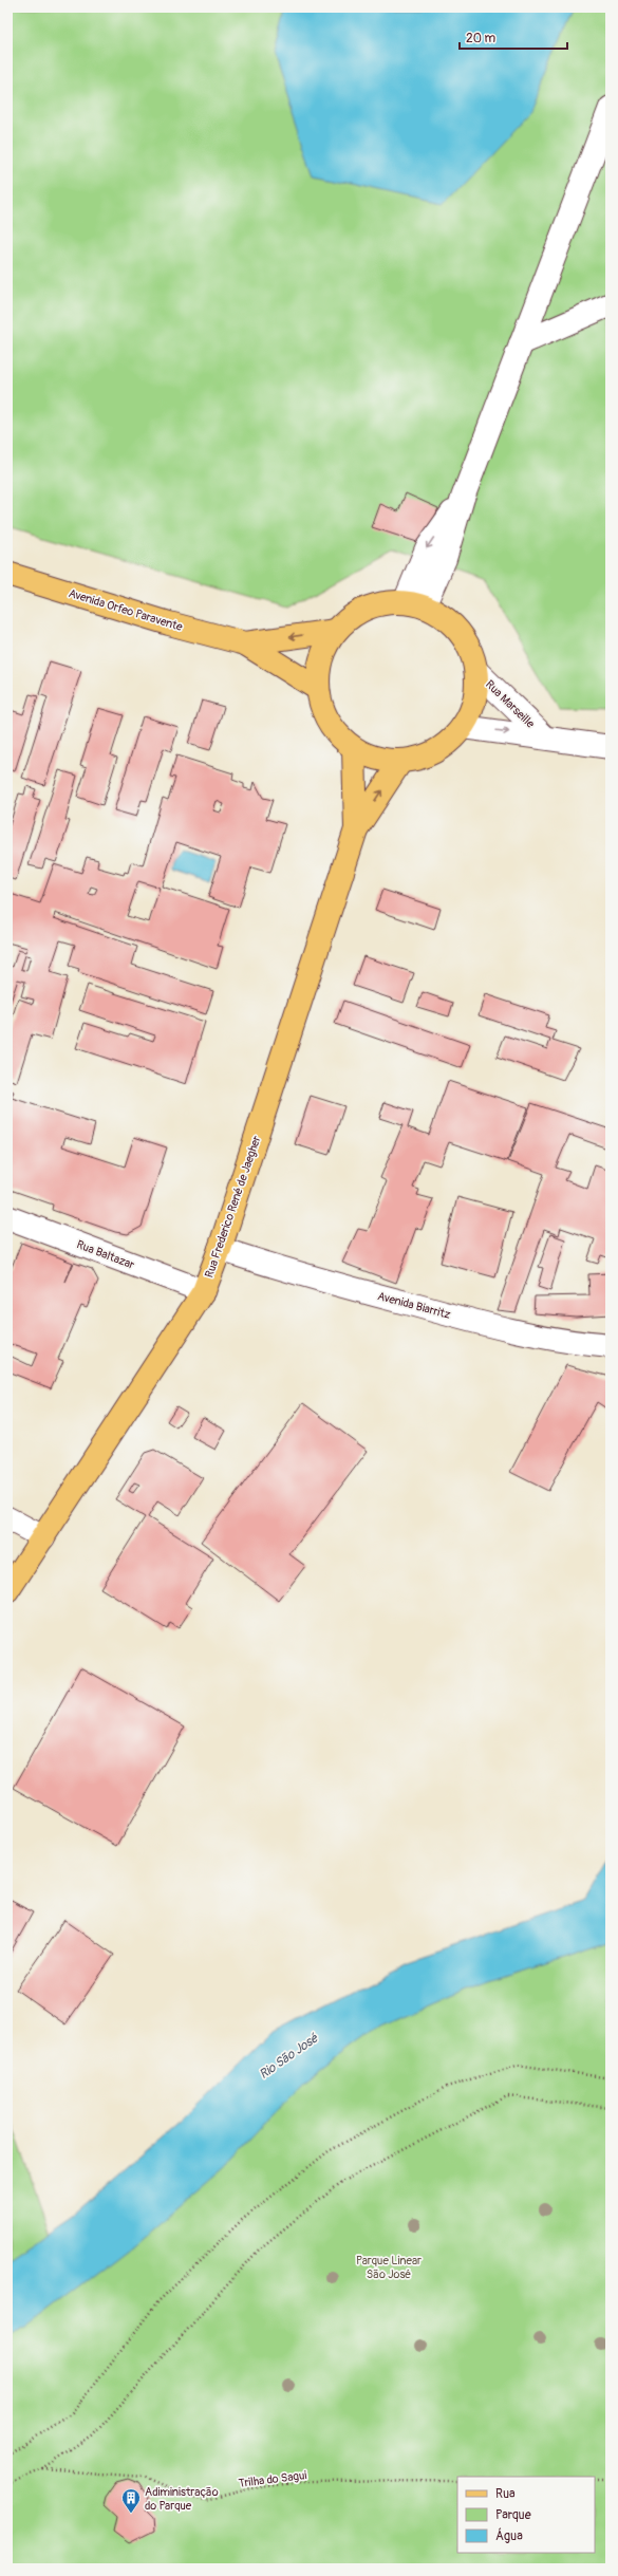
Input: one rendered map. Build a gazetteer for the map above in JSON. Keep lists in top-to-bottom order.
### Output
{
  "streets": {
    "main road": ["Avenida Orfeo Paravente", "Rua Frederico René de Jaegher"],
    "street": ["Rua Marseille", "Rua Baltazar", "Avenida Biarritz"],
    "path": ["Trilha do Sagui"]
  },
  "crossings": [
    ["Rua Frederico René de Jaegher", "Rua Baltazar"],
    ["Rua Frederico René de Jaegher", "Avenida Biarritz"]
  ],
  "water": ["Rio São José"],
  "parks": ["Parque Linear São José"],
  "places": {
    "building": ["Adiministração do Parque"]
  },
  "legend": ["Rua", "Parque", "Água"],
  "scale_bar": "20 m"
}
